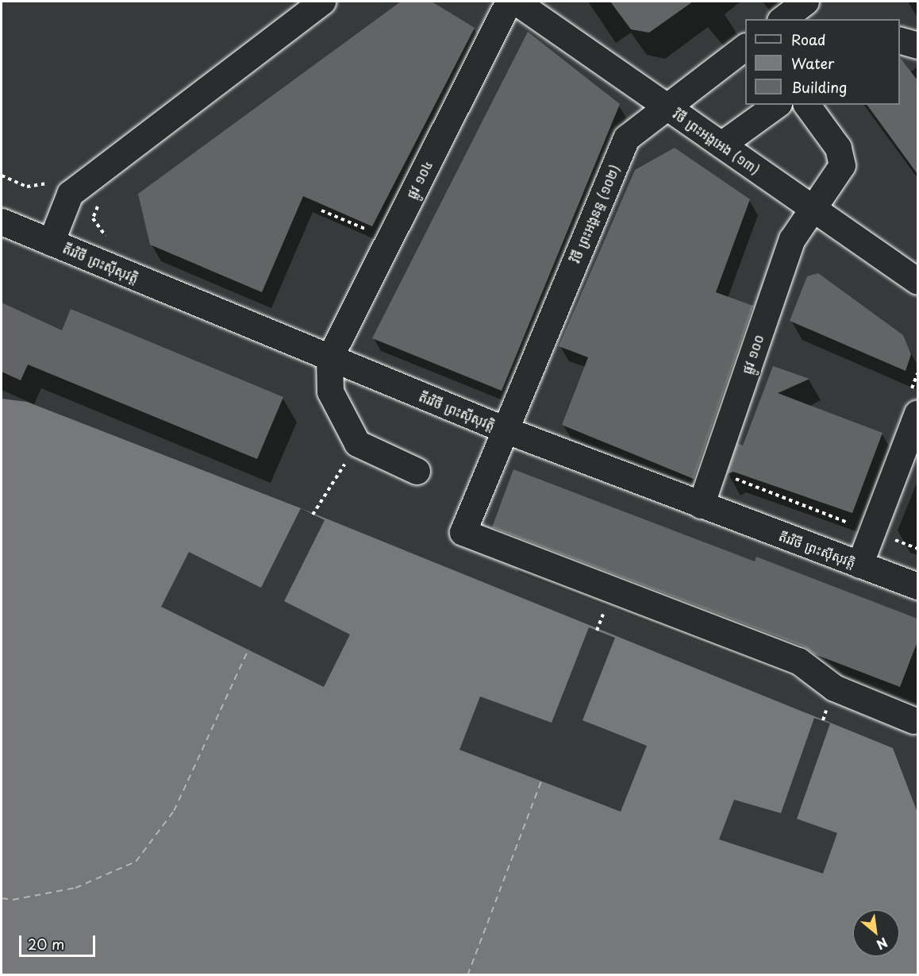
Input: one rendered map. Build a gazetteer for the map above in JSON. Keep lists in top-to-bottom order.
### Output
{
  "streets": {
    "street": [
      "វិថី ព្រះអង្គអេង (១៣)",
      "ផ្លូវ ១០៤",
      "វិថី ព្រះអង្គនន្ទ (១០២)",
      "តីរវិថី ព្រះស៊ីសុវត្តិ",
      "ផ្លូវ ១០០"
    ]
  },
  "crossings": [
    ["វិថី ព្រះអង្គអេង (១៣)", "វិថី ព្រះអង្គនន្ទ (១០២)"],
    ["វិថី ព្រះអង្គអេង (១៣)", "ផ្លូវ ១០០"],
    ["ផ្លូវ ១០៤", "តីរវិថី ព្រះស៊ីសុវត្តិ"],
    ["វិថី ព្រះអង្គនន្ទ (១០២)", "តីរវិថី ព្រះស៊ីសុវត្តិ"],
    ["តីរវិថី ព្រះស៊ីសុវត្តិ", "ផ្លូវ ១០០"]
  ],
  "legend": ["Road", "Water", "Building"],
  "scale_bar": "20 m",
  "north": "bottom right"
}
